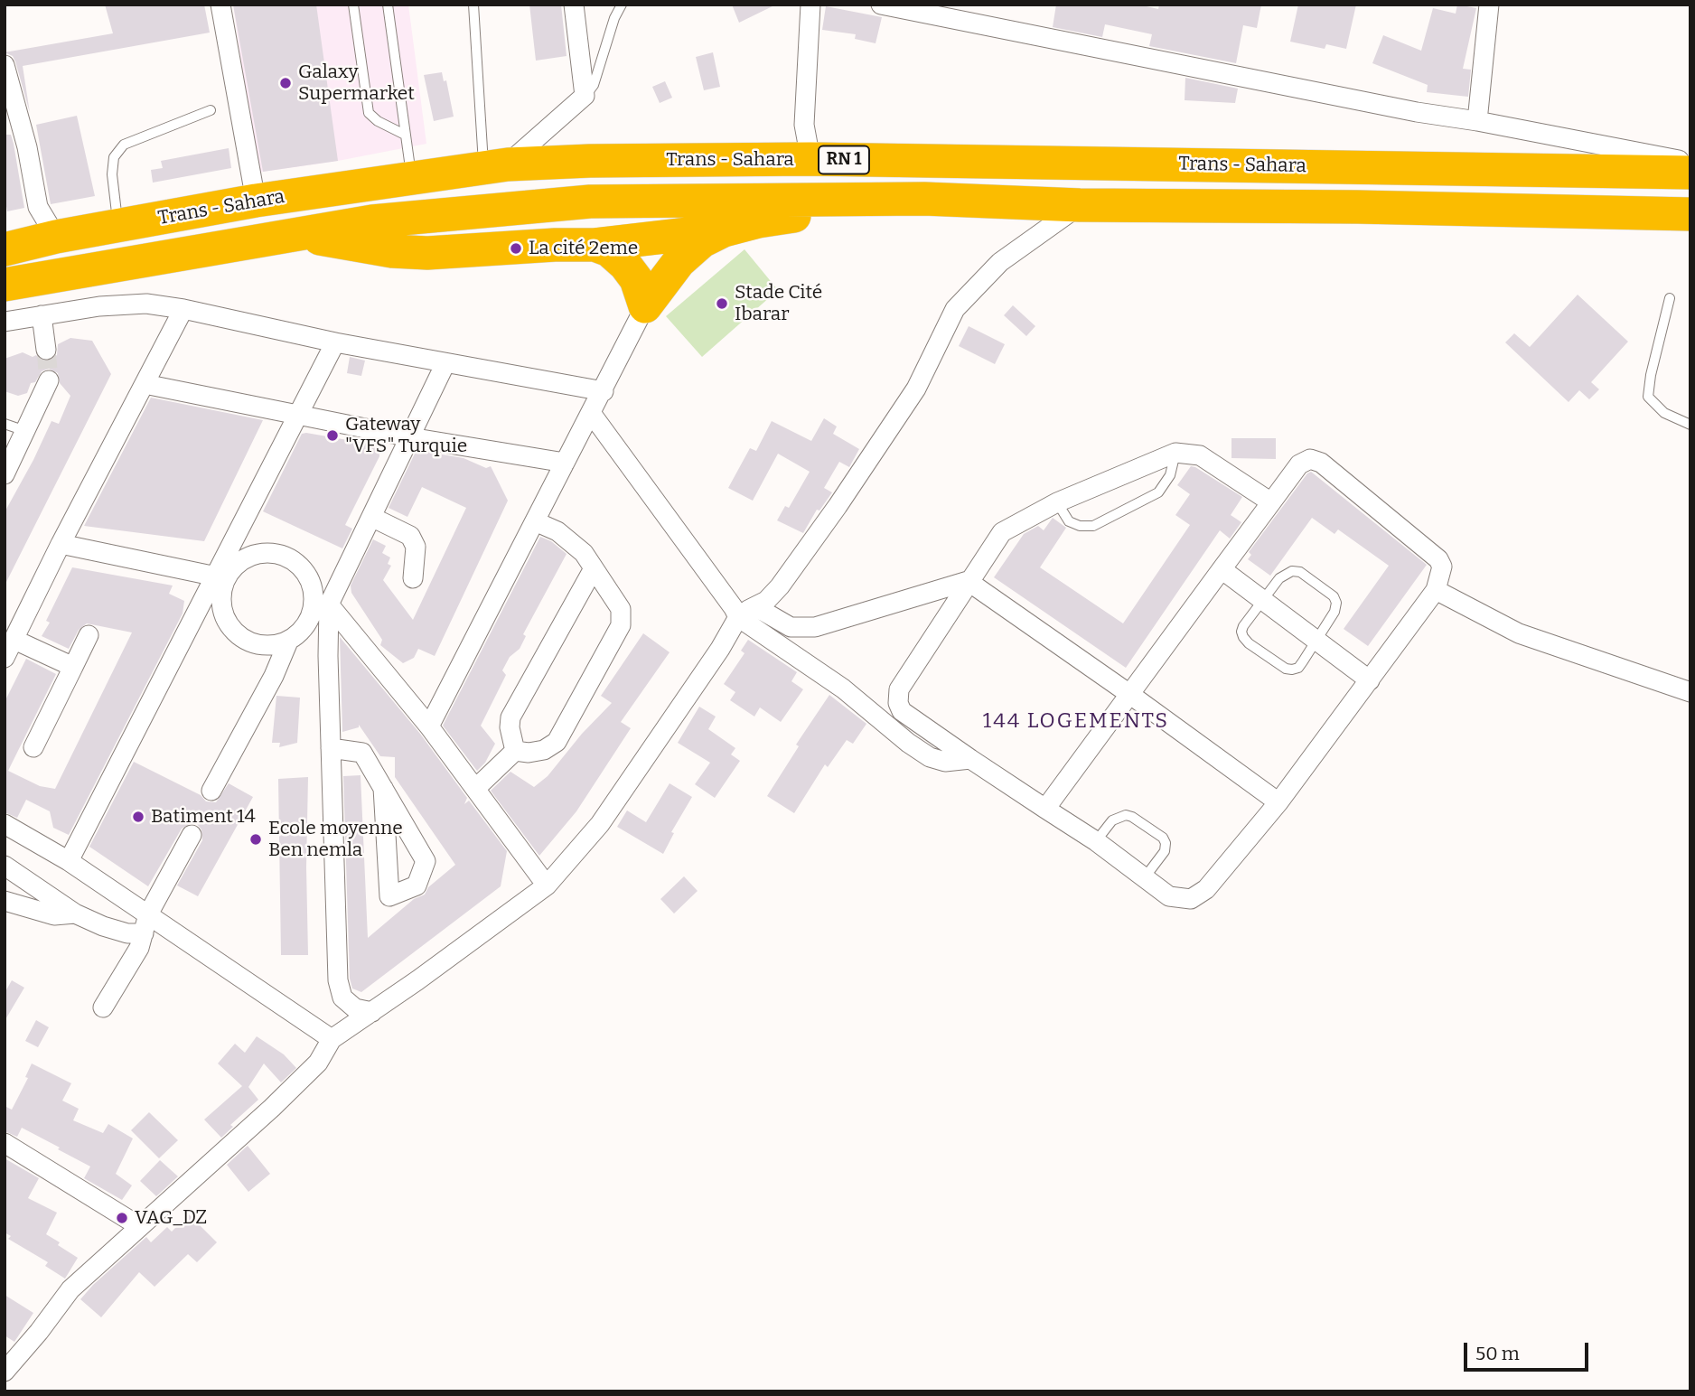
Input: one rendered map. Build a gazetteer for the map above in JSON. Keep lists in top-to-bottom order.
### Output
{
  "streets": {
    "highway": ["Trans - Sahara", "RN 1"]
  },
  "districts": ["144 LOGEMENTS"],
  "places": [
    "Galaxy Supermarket",
    "La cité 2eme",
    "Stade Cité Ibarar",
    "Gateway \"VFS\" Turquie",
    "Batiment 14",
    "Ecole moyenne Ben nemla",
    "VAG_DZ"
  ],
  "scale_bar": "50 m"
}
